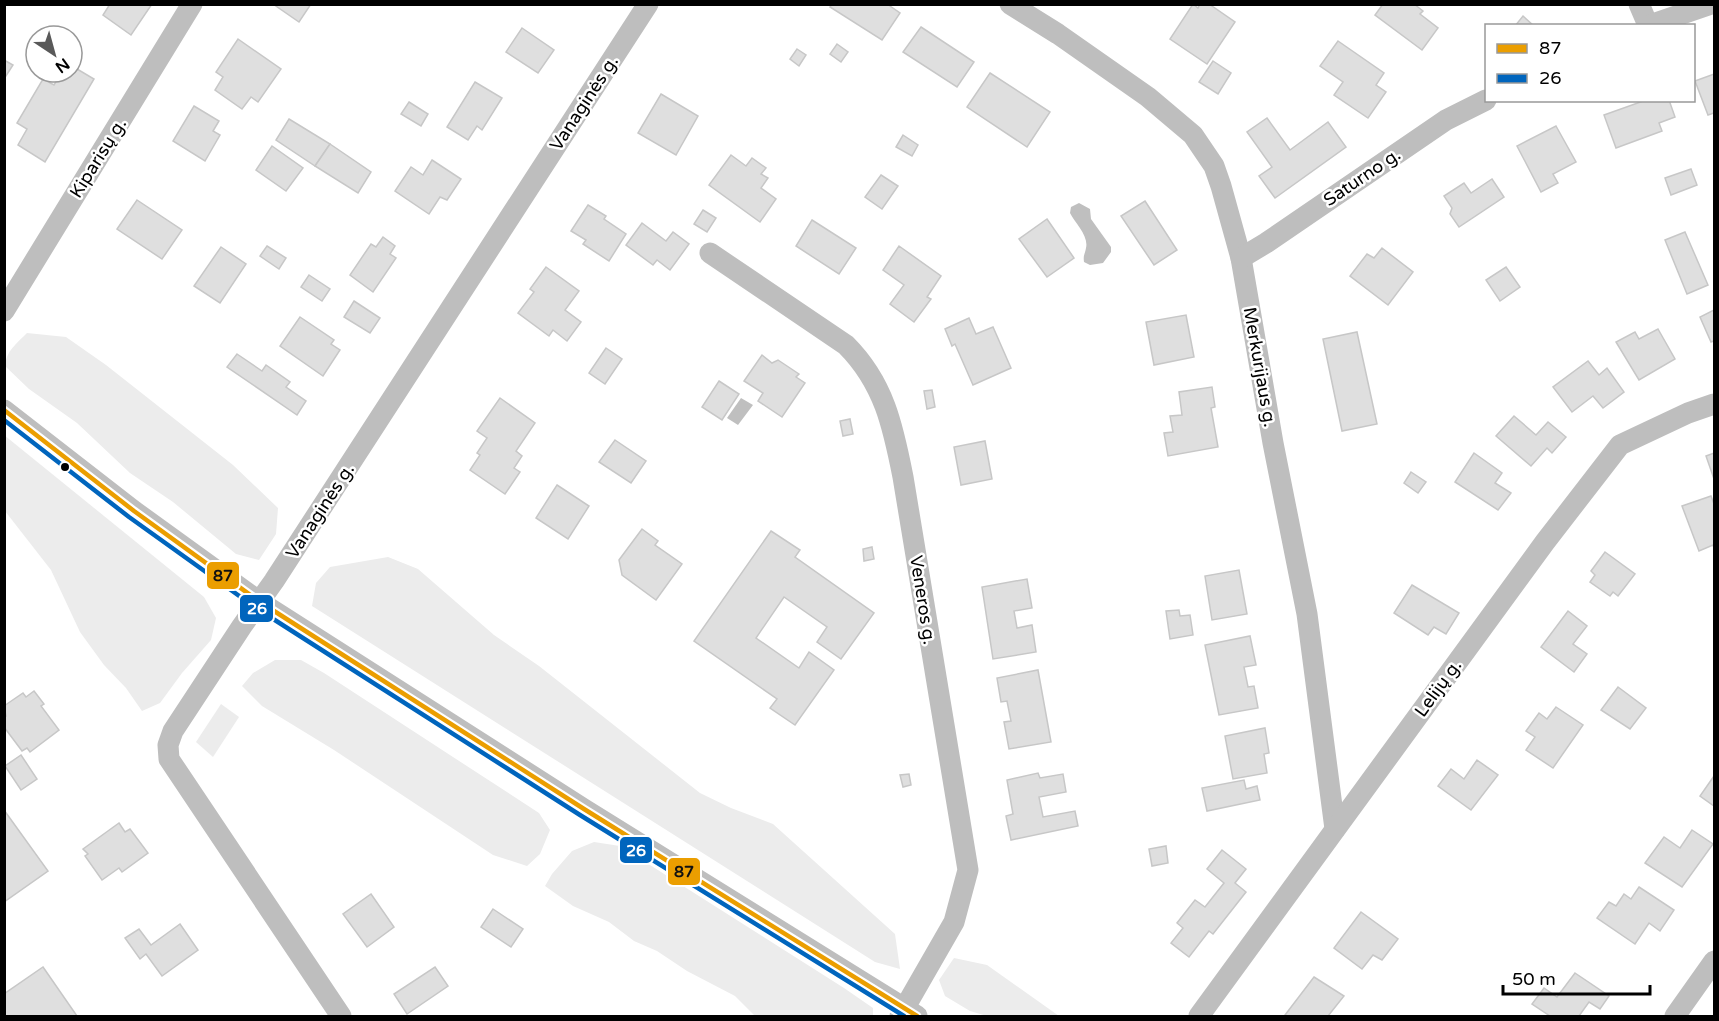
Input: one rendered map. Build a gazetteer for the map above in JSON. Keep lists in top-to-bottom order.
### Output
{
  "streets": {
    "street": [
      "Vanaginės g.",
      "Kiparisų g.",
      "Saturno g.",
      "Merkurijaus g.",
      "Veneros g.",
      "Lelijų g."
    ]
  },
  "crossings": [
    ["Saturno g.", "Merkurijaus g."],
    ["Merkurijaus g.", "Lelijų g."]
  ],
  "lines": ["transit line 87", "transit line 26"],
  "legend": ["87", "26"],
  "scale_bar": "50 m",
  "north": "bottom right"
}
